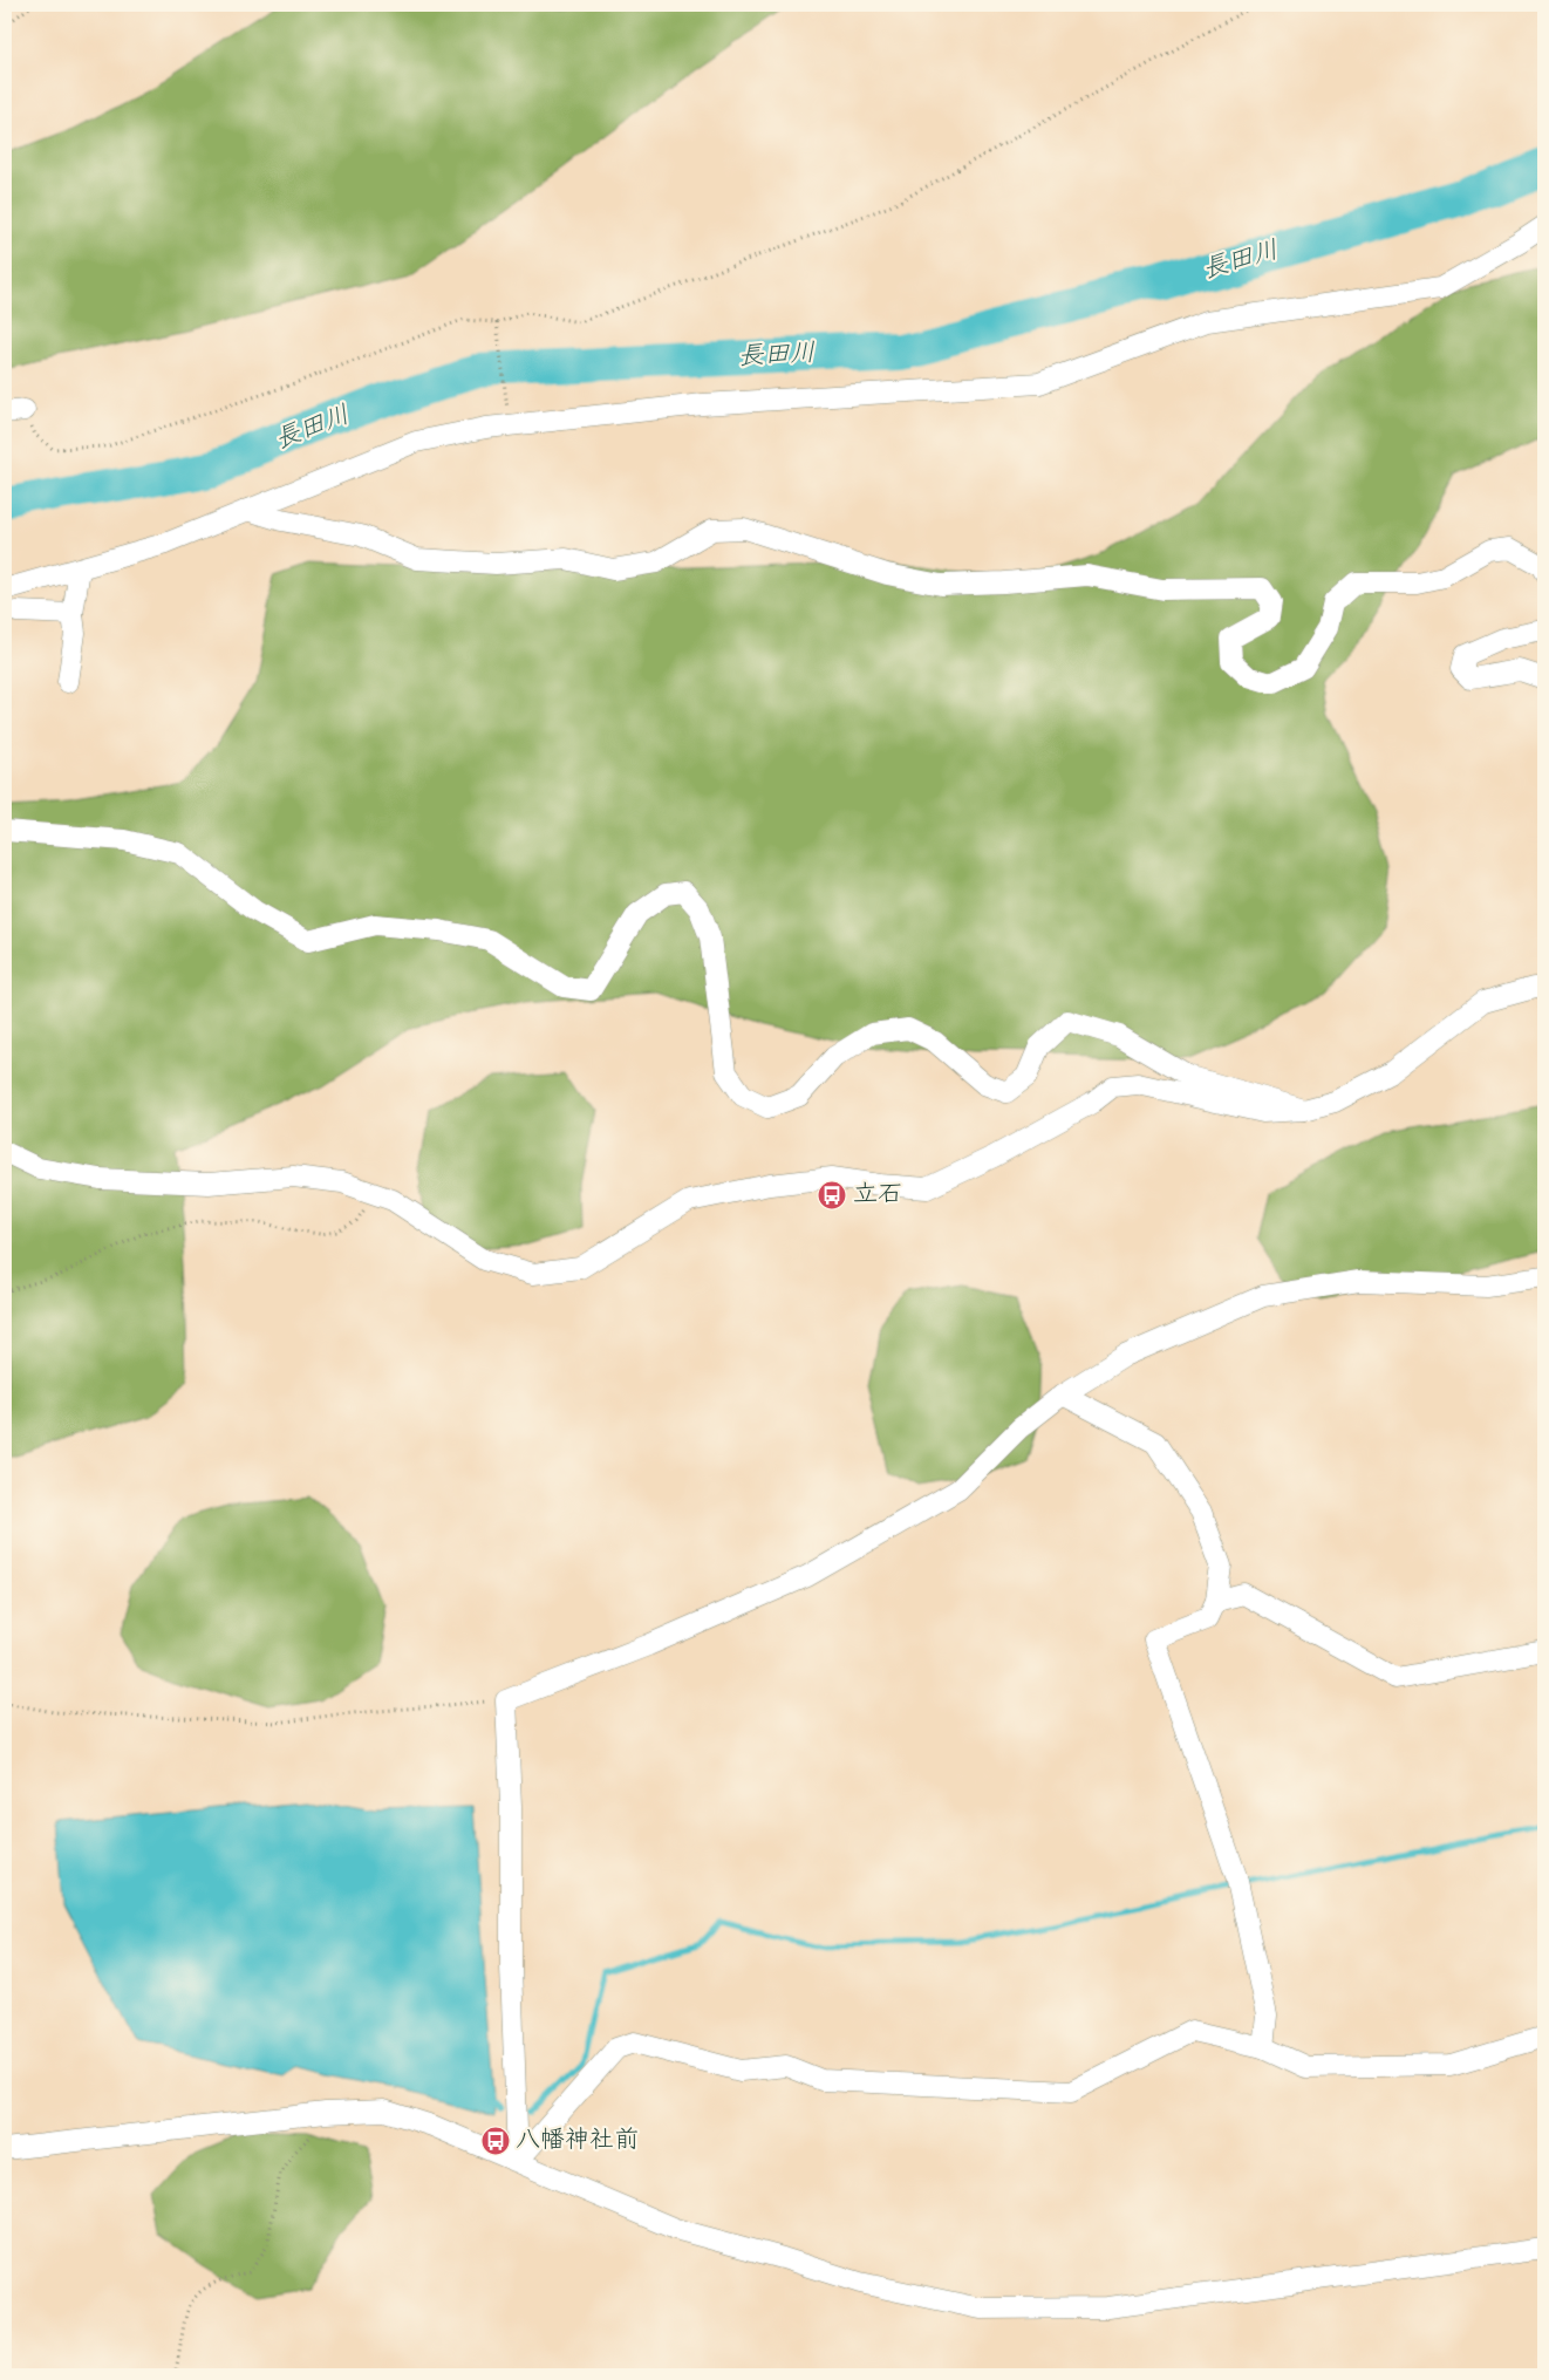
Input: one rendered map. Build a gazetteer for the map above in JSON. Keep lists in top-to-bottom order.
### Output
{
  "water": ["長田川"],
  "places": {
    "bus stop": ["立石", "八幡神社前"]
  }
}
